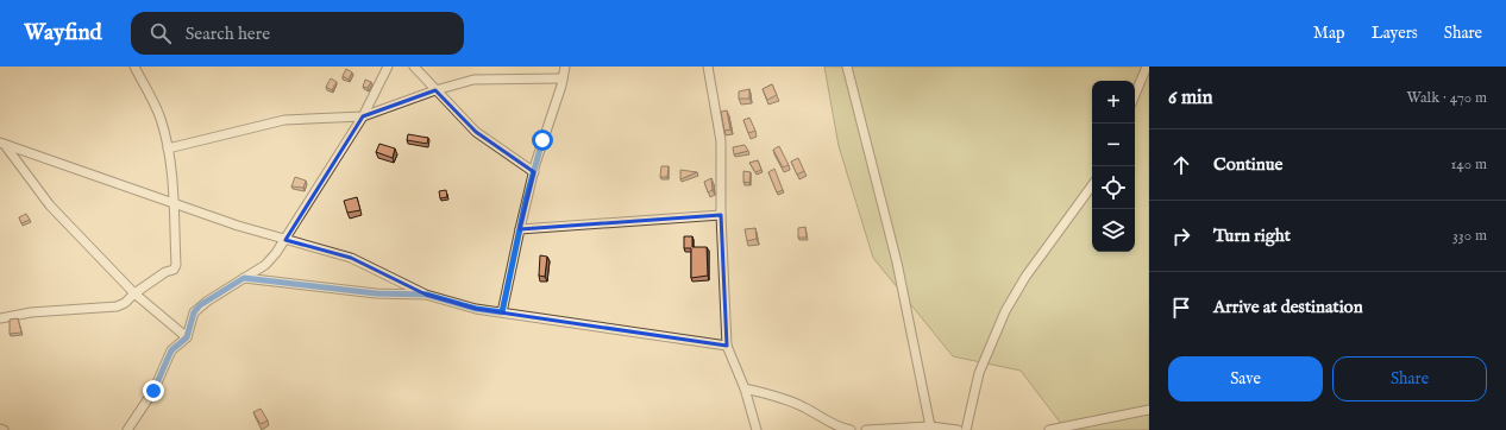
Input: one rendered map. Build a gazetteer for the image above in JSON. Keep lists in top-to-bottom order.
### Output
{
  "page": {
    "header": "Wayfind",
    "search": "Search here",
    "nav": ["Map", "Layers", "Share"],
    "heading": ["6 min", "Walk · 470 m"],
    "map_buttons": ["+", "−"],
    "list": [
      ["Continue", "140 m"],
      ["Turn right", "330 m"],
      "Arrive at destination"
    ],
    "buttons": ["Save", "Share"]
  }
}
